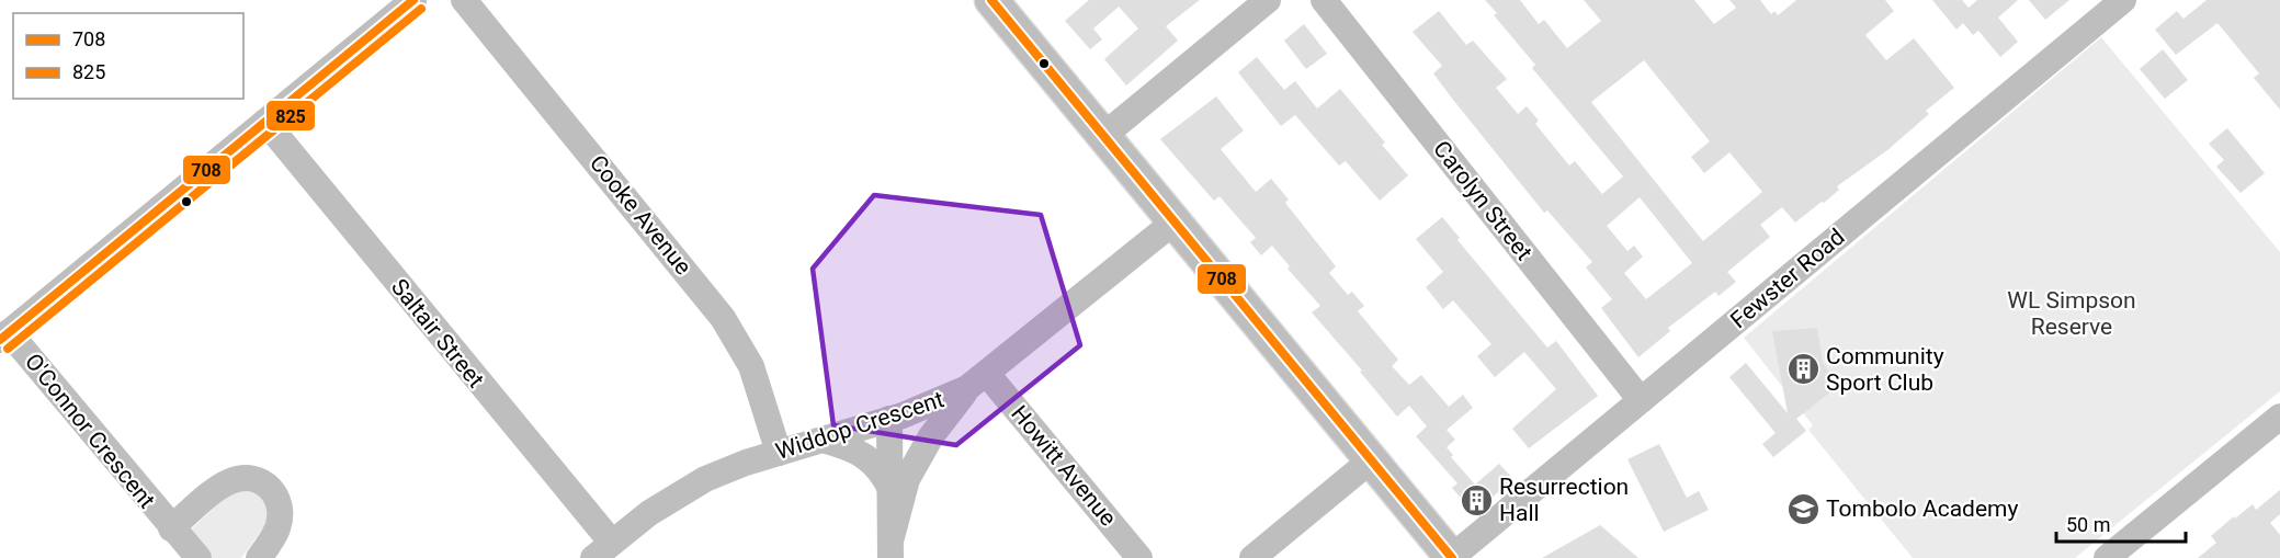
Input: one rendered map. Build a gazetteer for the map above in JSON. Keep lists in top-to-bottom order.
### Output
{
  "streets": {
    "street": [
      "Carolyn Street",
      "Cooke Avenue",
      "Fewster Road",
      "Saltair Street",
      "Widdop Crescent",
      "O'Connor Crescent",
      "Howitt Avenue"
    ]
  },
  "crossings": [
    ["Carolyn Street", "Fewster Road"],
    ["Cooke Avenue", "Widdop Crescent"],
    ["Saltair Street", "Widdop Crescent"],
    ["Widdop Crescent", "Howitt Avenue"]
  ],
  "parks": ["WL Simpson Reserve"],
  "places": {
    "building": ["Community Sport Club", "Resurrection Hall"],
    "school or university": ["Tombolo Academy"]
  },
  "lines": ["transit line 708", "transit line 825"],
  "legend": ["708", "825"],
  "scale_bar": "50 m"
}
